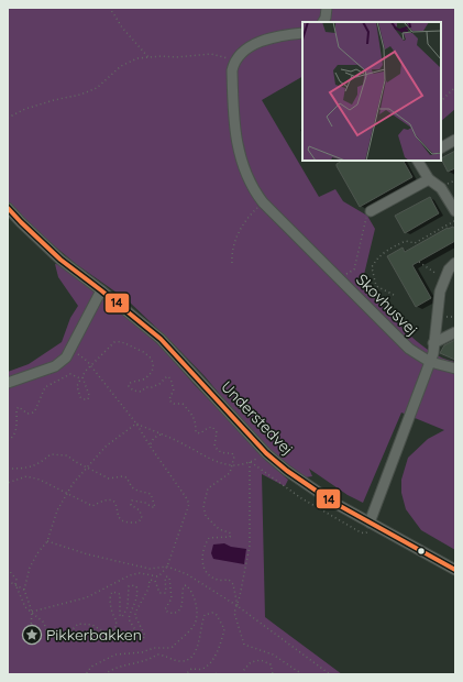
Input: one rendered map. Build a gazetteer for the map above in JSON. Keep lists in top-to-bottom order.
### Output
{
  "streets": {
    "street": ["Skovhusvej", "Understedvej"]
  },
  "places": {
    "place": ["Pikkerbakken"]
  },
  "lines": ["transit line 14"]
}
